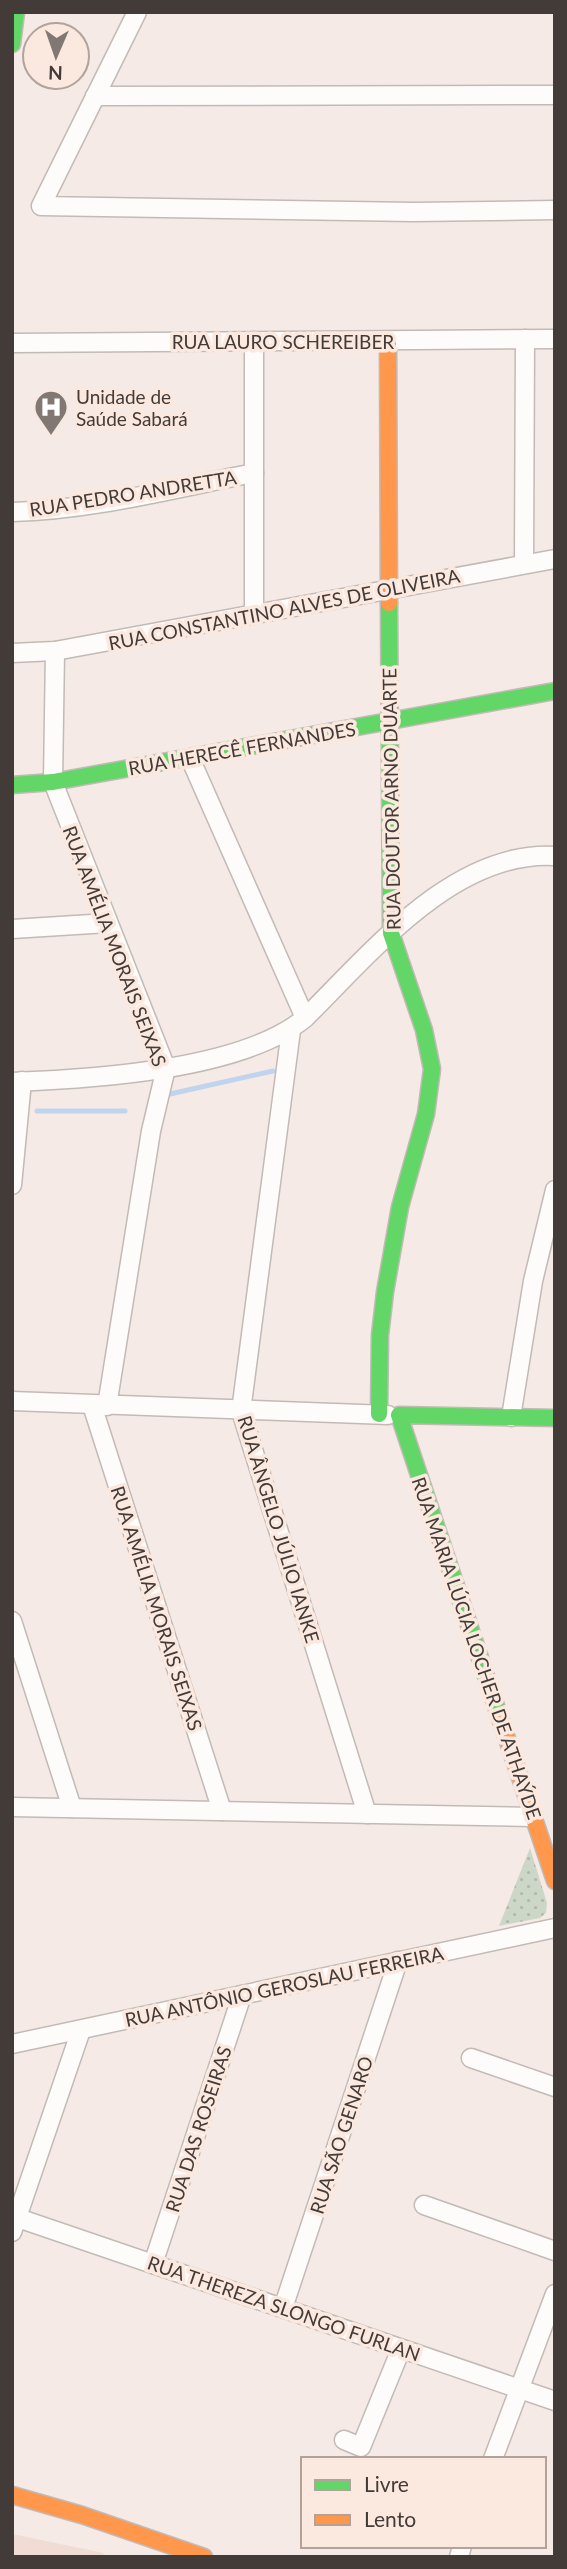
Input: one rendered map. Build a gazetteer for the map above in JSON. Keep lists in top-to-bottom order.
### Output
{
  "streets": {
    "street": [
      "RUA LAURO SCHEREIBER",
      "RUA PEDRO ANDRETTA",
      "RUA CONSTANTINO ALVES DE OLIVEIRA",
      "RUA HERECÊ FERNANDES",
      "RUA DOUTOR ARNO DUARTE",
      "RUA AMÉLIA MORAIS SEIXAS",
      "RUA ÂNGELO JÚLIO IANKE",
      "RUA MARIA LÚCIA LOCHER DE ATHAÝDE",
      "RUA ANTÔNIO GEROSLAU FERREIRA",
      "RUA DAS ROSEIRAS",
      "RUA SÃO GENARO",
      "RUA THEREZA SLONGO FURLAN"
    ]
  },
  "crossings": [
    ["RUA LAURO SCHEREIBER", "RUA DOUTOR ARNO DUARTE"],
    ["RUA CONSTANTINO ALVES DE OLIVEIRA", "RUA DOUTOR ARNO DUARTE"],
    ["RUA CONSTANTINO ALVES DE OLIVEIRA", "RUA AMÉLIA MORAIS SEIXAS"],
    ["RUA HERECÊ FERNANDES", "RUA DOUTOR ARNO DUARTE"],
    ["RUA HERECÊ FERNANDES", "RUA AMÉLIA MORAIS SEIXAS"],
    ["RUA ANTÔNIO GEROSLAU FERREIRA", "RUA DAS ROSEIRAS"],
    ["RUA ANTÔNIO GEROSLAU FERREIRA", "RUA SÃO GENARO"],
    ["RUA DAS ROSEIRAS", "RUA THEREZA SLONGO FURLAN"],
    ["RUA SÃO GENARO", "RUA THEREZA SLONGO FURLAN"]
  ],
  "places": {
    "hospital": ["Unidade de Saúde Sabará"]
  },
  "legend": ["Livre", "Lento"],
  "north": "bottom"
}
